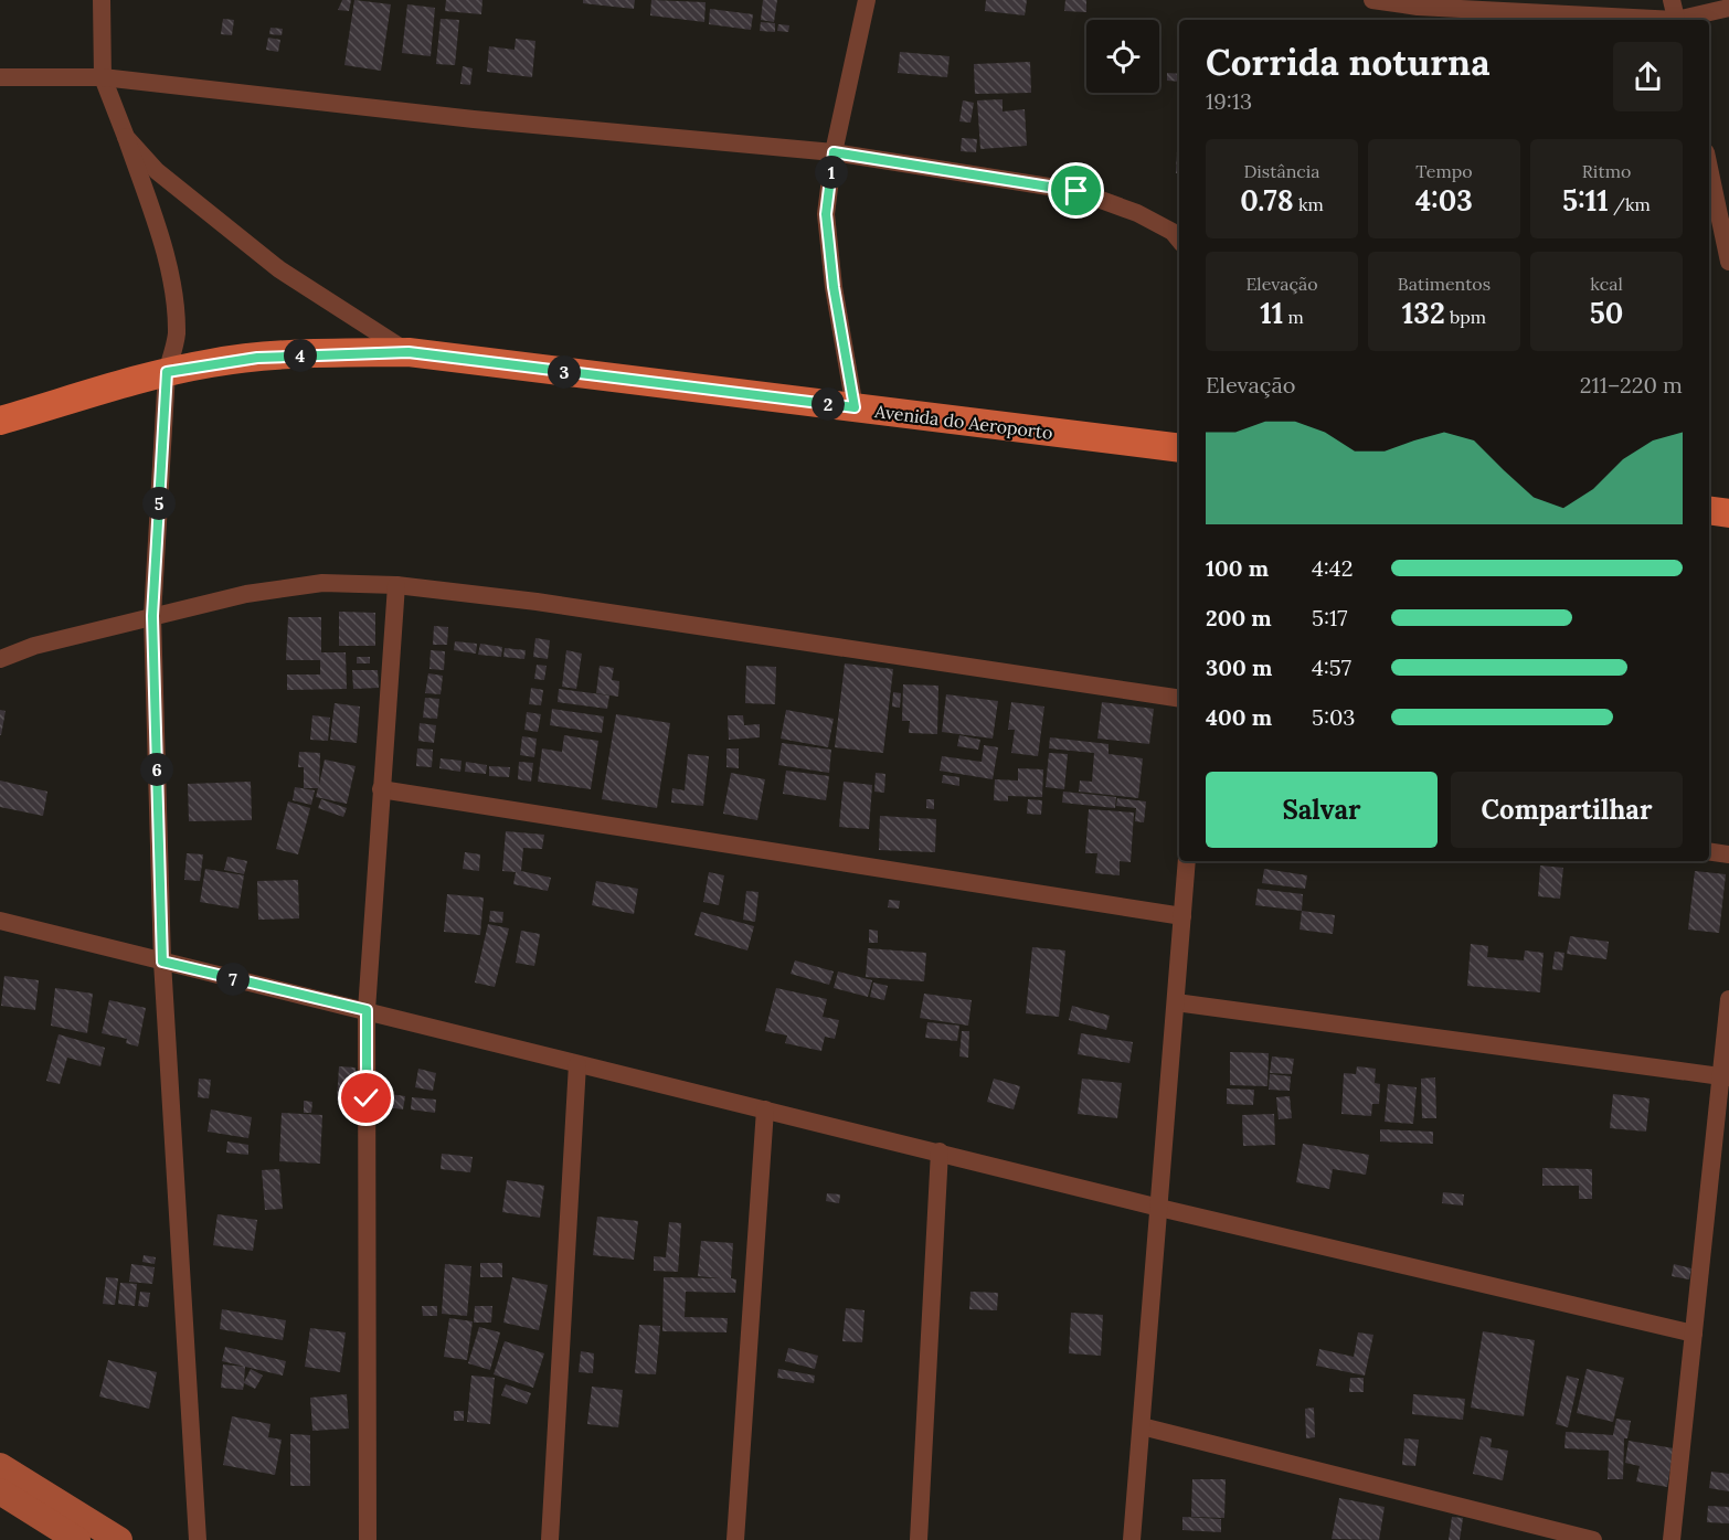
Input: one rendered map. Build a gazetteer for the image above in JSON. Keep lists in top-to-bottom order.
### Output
{
  "streets": {
    "main road": ["Avenida do Aeroporto"]
  },
  "page": {
    "heading": ["Corrida noturna", "19:13"],
    "stats": [
      ["Distância", "0.78 km"],
      ["Tempo", "4:03"],
      ["Ritmo", "5:11 /km"],
      ["Elevação", "11 m"],
      ["Batimentos", "132 bpm"],
      ["kcal", "50"]
    ],
    "pins": [
      "1",
      "4",
      "3",
      "2",
      "5",
      "6",
      "7"
    ],
    "chart": ["Elevação", "211–220 m"],
    "list": [
      {
        "name": "100 m",
        "note": "4:42"
      },
      {
        "name": "200 m",
        "note": "5:17"
      },
      {
        "name": "300 m",
        "note": "4:57"
      },
      {
        "name": "400 m",
        "note": "5:03"
      }
    ],
    "buttons": ["Salvar", "Compartilhar"]
  }
}
